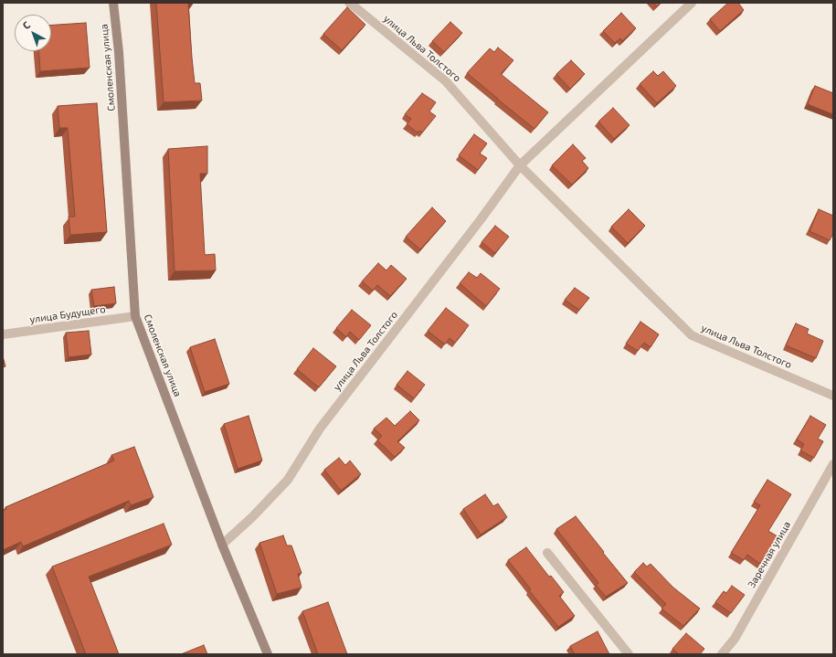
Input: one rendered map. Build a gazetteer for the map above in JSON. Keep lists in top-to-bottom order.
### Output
{
  "streets": {
    "main road": ["Смоленская улица"],
    "street": ["улица Льва Толстого", "улица Будущего", "Заречная улица"]
  },
  "crossings": [
    ["улица Льва Толстого", "Смоленская улица"],
    ["Смоленская улица", "улица Будущего"]
  ],
  "north": "top left"
}
